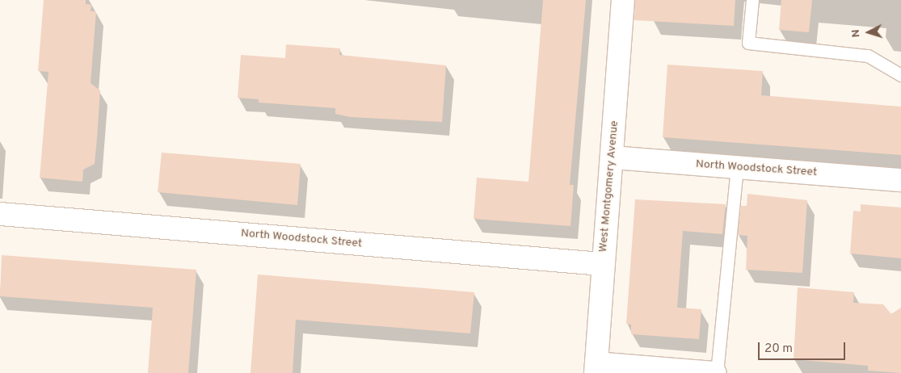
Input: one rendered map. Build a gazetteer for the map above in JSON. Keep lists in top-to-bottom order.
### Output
{
  "streets": {
    "street": ["North Woodstock Street", "West Montgomery Avenue"]
  },
  "crossings": [
    ["North Woodstock Street", "West Montgomery Avenue"]
  ],
  "scale_bar": "20 m",
  "north": "left"
}
